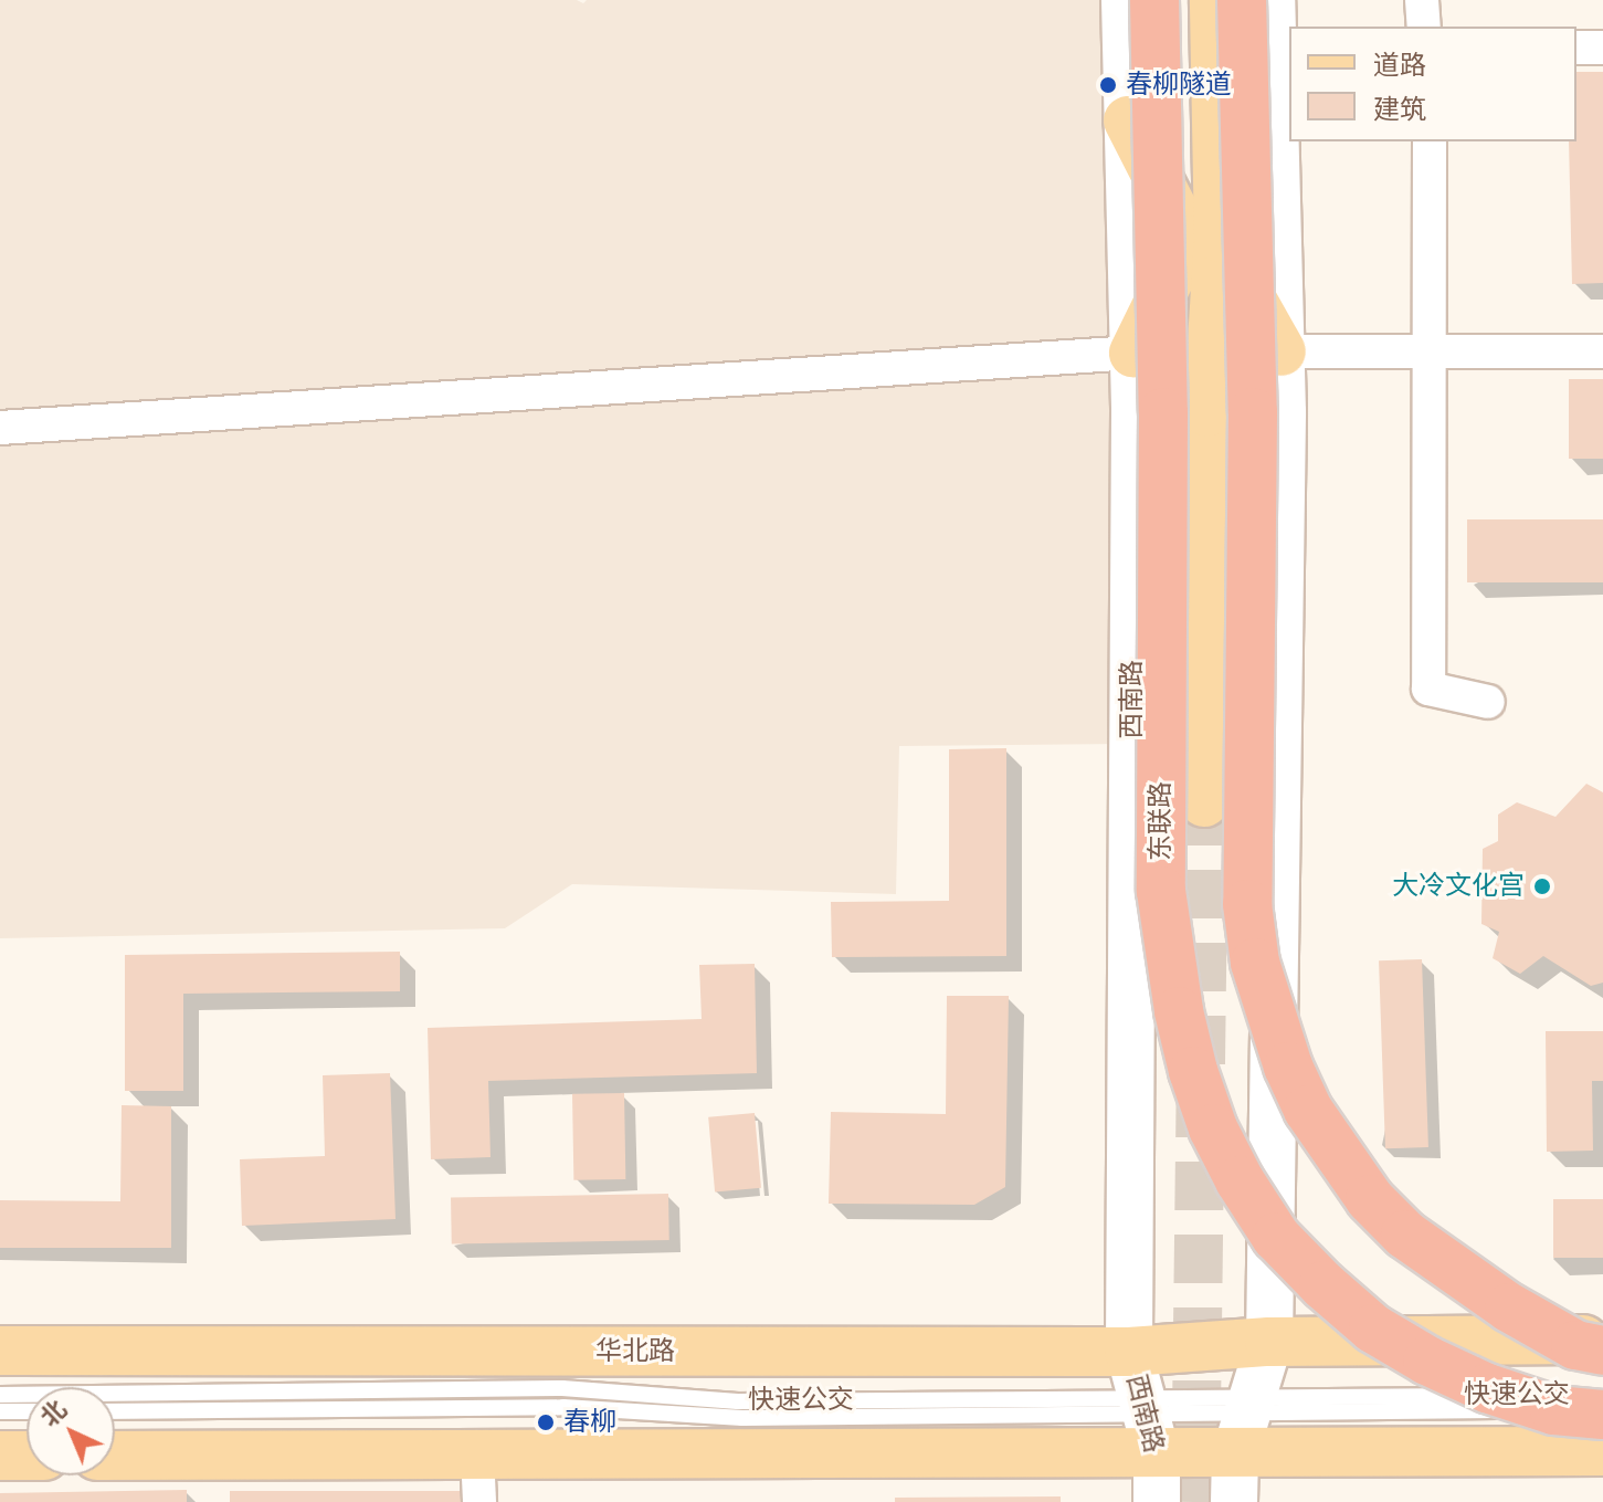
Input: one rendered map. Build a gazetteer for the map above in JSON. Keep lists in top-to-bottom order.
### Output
{
  "streets": {
    "highway": ["东联路"],
    "main road": ["西南路", "华北路"],
    "lane": ["快速公交"]
  },
  "crossings": [
    ["西南路", "华北路"],
    ["西南路", "快速公交"],
    ["东联路", "快速公交"]
  ],
  "places": ["春柳隧道", "大冷文化宫", "春柳"],
  "legend": ["道路", "建筑"],
  "north": "top left"
}
